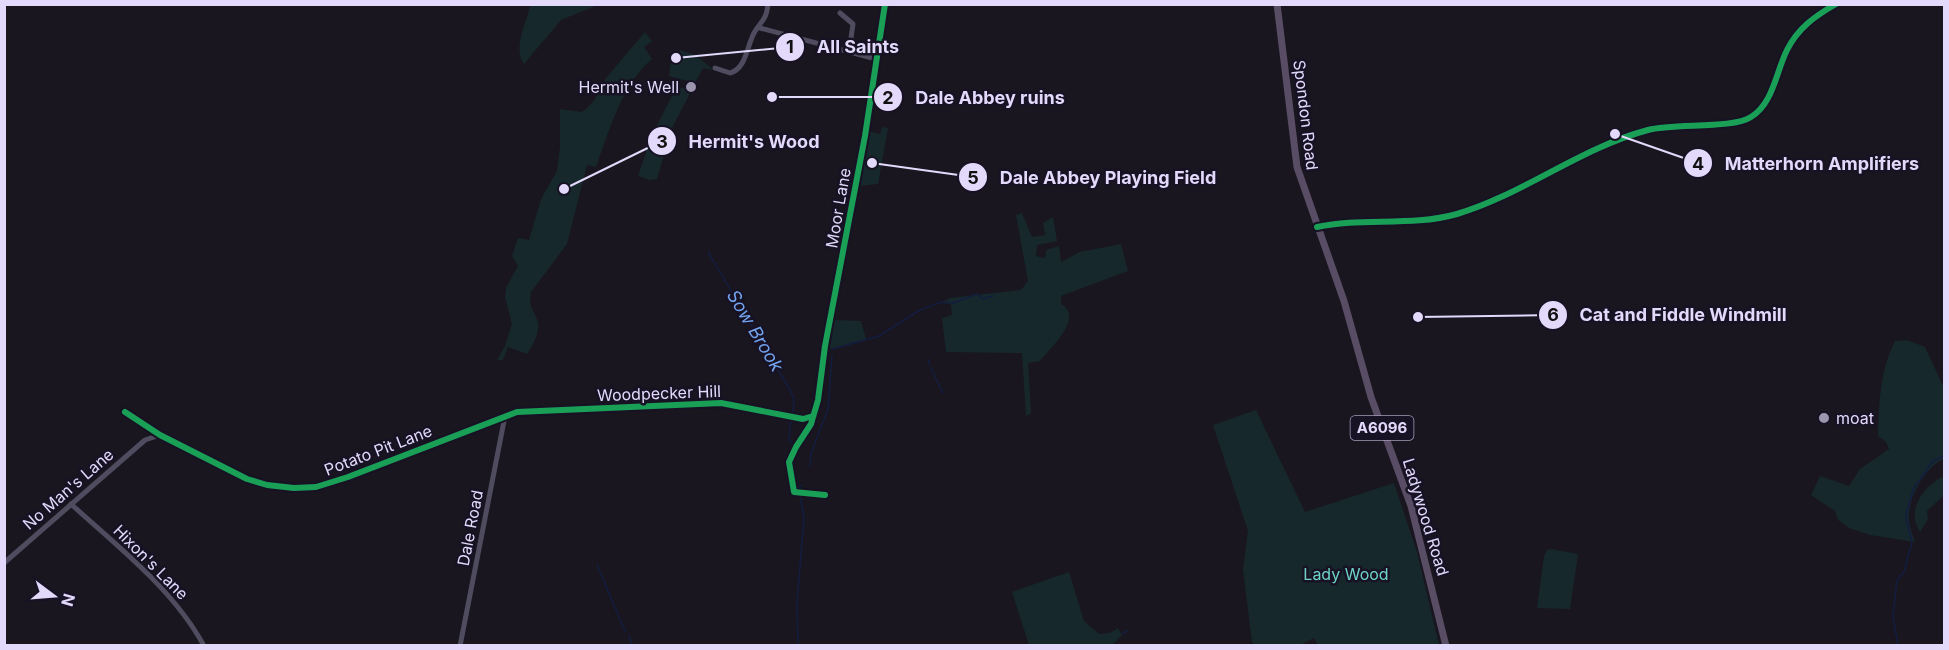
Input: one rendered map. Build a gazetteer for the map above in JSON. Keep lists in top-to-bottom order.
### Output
{
  "streets": {
    "main road": ["Spondon Road", "A6096", "Ladywood Road"],
    "street": [
      "Moor Lane",
      "Woodpecker Hill",
      "Potato Pit Lane",
      "No Man's Lane",
      "Dale Road",
      "Hixon's Lane"
    ]
  },
  "crossings": [
    ["Spondon Road", "Ladywood Road"],
    ["Moor Lane", "Woodpecker Hill"],
    ["Woodpecker Hill", "Potato Pit Lane"],
    ["Woodpecker Hill", "Dale Road"],
    ["Potato Pit Lane", "Dale Road"],
    ["No Man's Lane", "Hixon's Lane"]
  ],
  "water": ["Sow Brook"],
  "parks": ["Lady Wood"],
  "places": [
    "All Saints",
    "Hermit's Well",
    "Dale Abbey ruins",
    "Matterhorn Amplifiers",
    "Dale Abbey Playing Field",
    "Hermit's Wood",
    "Cat and Fiddle Windmill",
    "moat"
  ],
  "north": "right"
}
